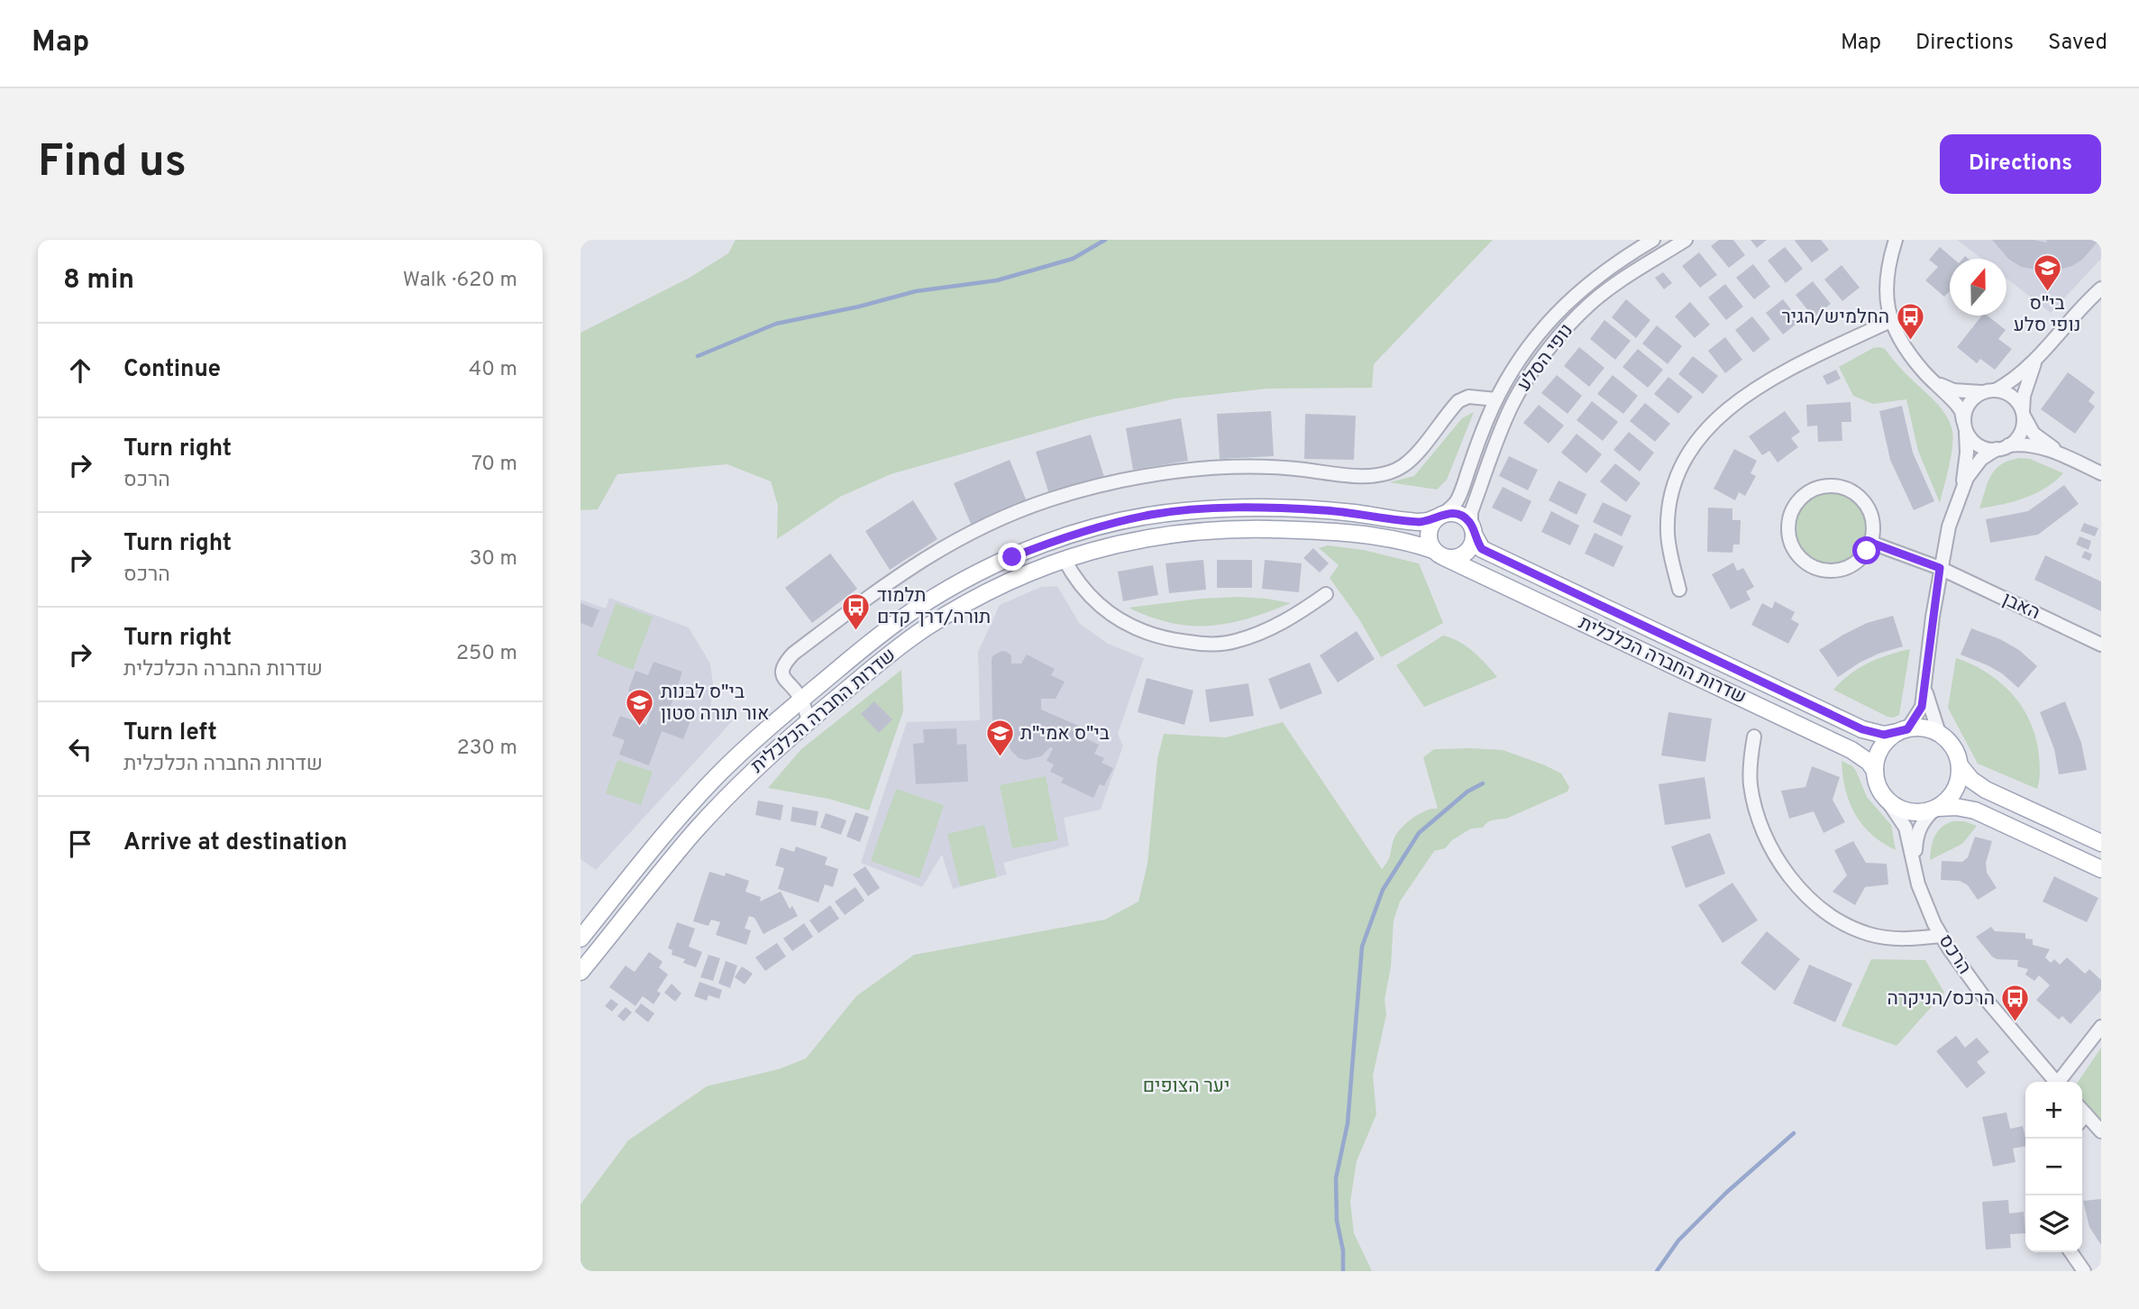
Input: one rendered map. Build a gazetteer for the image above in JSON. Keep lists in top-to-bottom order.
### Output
{
  "streets": {
    "main road": ["שדרות החברה הכלכלית"],
    "street": ["נופי הסלע", "האבן", "הרכס"]
  },
  "crossings": [
    ["נופי הסלע", "שדרות החברה הכלכלית"],
    ["שדרות החברה הכלכלית", "הרכס"]
  ],
  "parks": ["יער הצופים"],
  "places": {
    "school or university": ["בי\"ס נופי סלע", "בי\"ס לבנות אור תורה סטון", "בי\"ס אמי\"ת"],
    "bus stop": ["החלמיש/הגיר", "תלמוד תורה/דרך קדם", "הרכס/הניקרה"]
  },
  "north": "top",
  "page": {
    "header": "Map",
    "nav": ["Map", "Directions", "Saved"],
    "buttons": "Directions",
    "title": "Find us",
    "heading": ["8 min", "Walk · 620 m"],
    "list": [
      ["Continue", "40 m"],
      ["Turn right", "הרכס", "70 m"],
      ["Turn right", "הרכס", "30 m"],
      ["Turn right", "שדרות החברה הכלכלית", "250 m"],
      ["Turn left", "שדרות החברה הכלכלית", "230 m"],
      "Arrive at destination"
    ],
    "map_buttons": ["+", "−"]
  }
}
